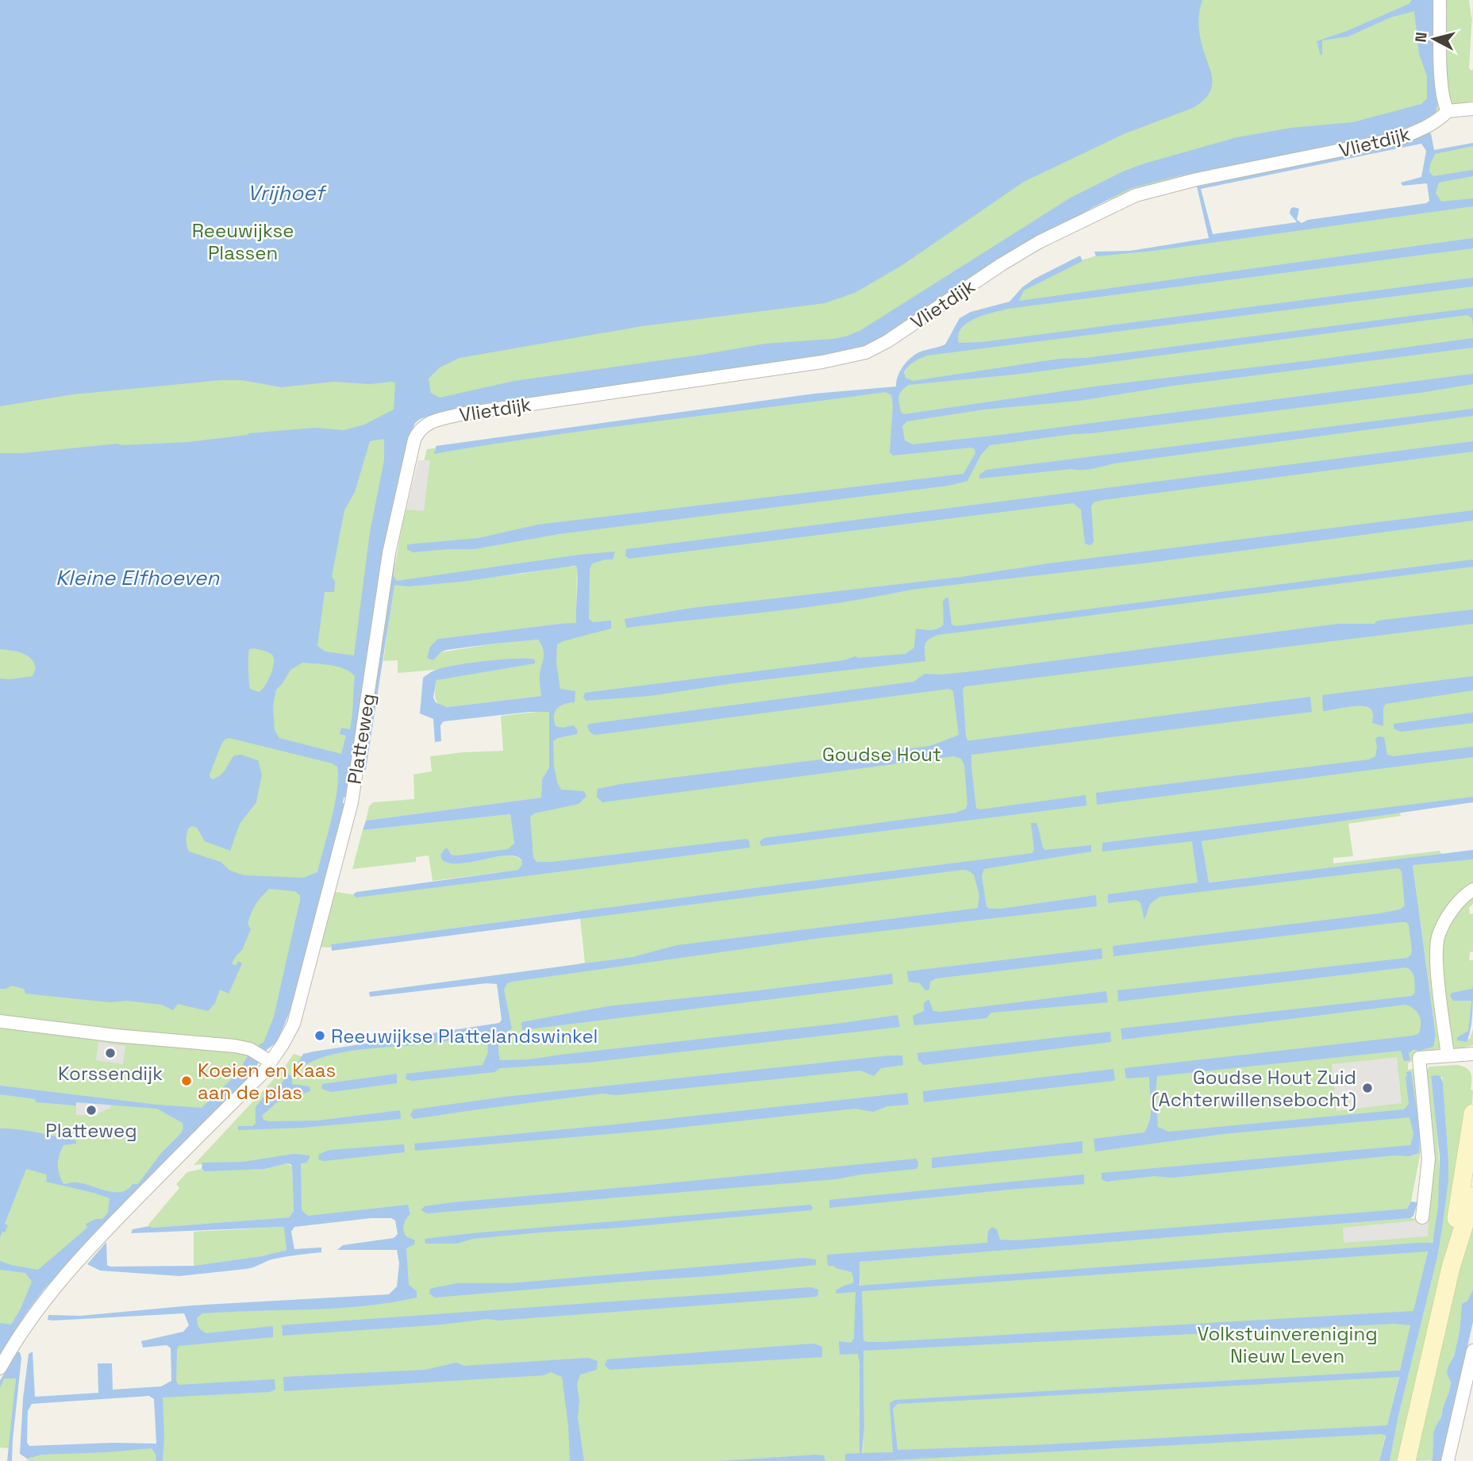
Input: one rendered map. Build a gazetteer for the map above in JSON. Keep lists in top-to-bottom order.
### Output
{
  "streets": {
    "street": ["Vlietdijk", "Platteweg"]
  },
  "crossings": [
    ["Vlietdijk", "Platteweg"]
  ],
  "water": ["Vrijhoef", "Kleine Elfhoeven"],
  "parks": ["Reeuwijkse Plassen", "Goudse Hout", "Volkstuinvereniging Nieuw Leven"],
  "places": [
    "Reeuwijkse Plattelandswinkel",
    "Korssendijk",
    "Koeien en Kaas aan de plas",
    "Goudse Hout Zuid (Achterwillensebocht)",
    "Platteweg"
  ],
  "north": "left"
}
